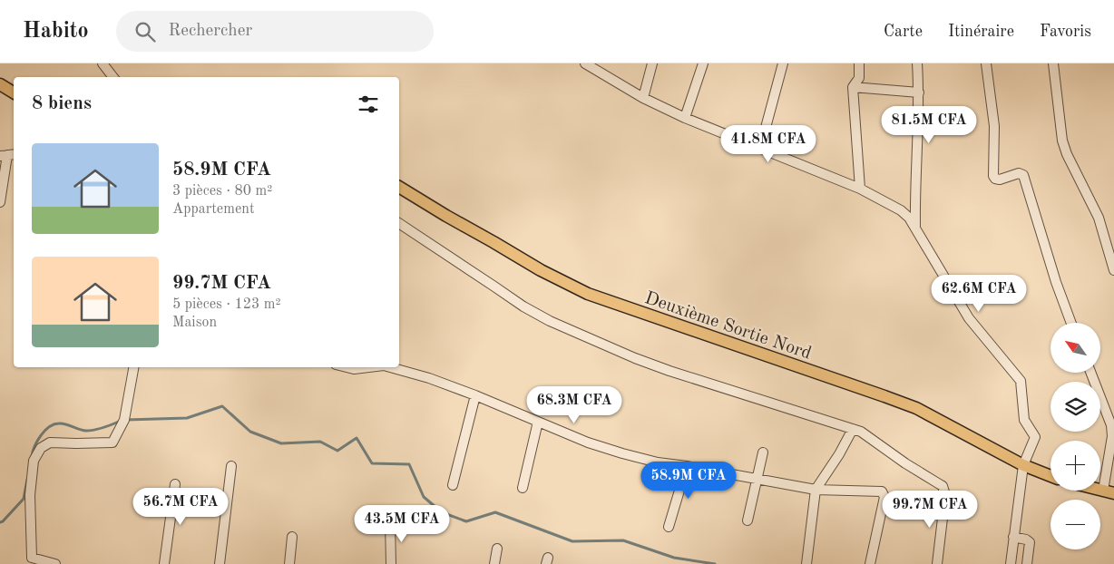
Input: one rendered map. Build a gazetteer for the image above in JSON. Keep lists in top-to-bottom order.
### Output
{
  "streets": {
    "main road": ["Deuxième Sortie Nord"]
  },
  "north": "top left",
  "page": {
    "header": "Habito",
    "search": "Rechercher",
    "nav": ["Carte", "Itinéraire", "Favoris"],
    "heading": "8 biens",
    "price": [
      "81.5M CFA",
      "41.8M CFA",
      "62.6M CFA",
      "68.3M CFA",
      "58.9M CFA",
      "56.7M CFA",
      "99.7M CFA",
      "43.5M CFA"
    ],
    "list": [
      {
        "name": "58.9M CFA",
        "note": "3 pièces · 80 m² · Appartement"
      },
      {
        "name": "99.7M CFA",
        "note": "5 pièces · 123 m² · Maison"
      }
    ],
    "map_buttons": ["+", "−"]
  }
}
